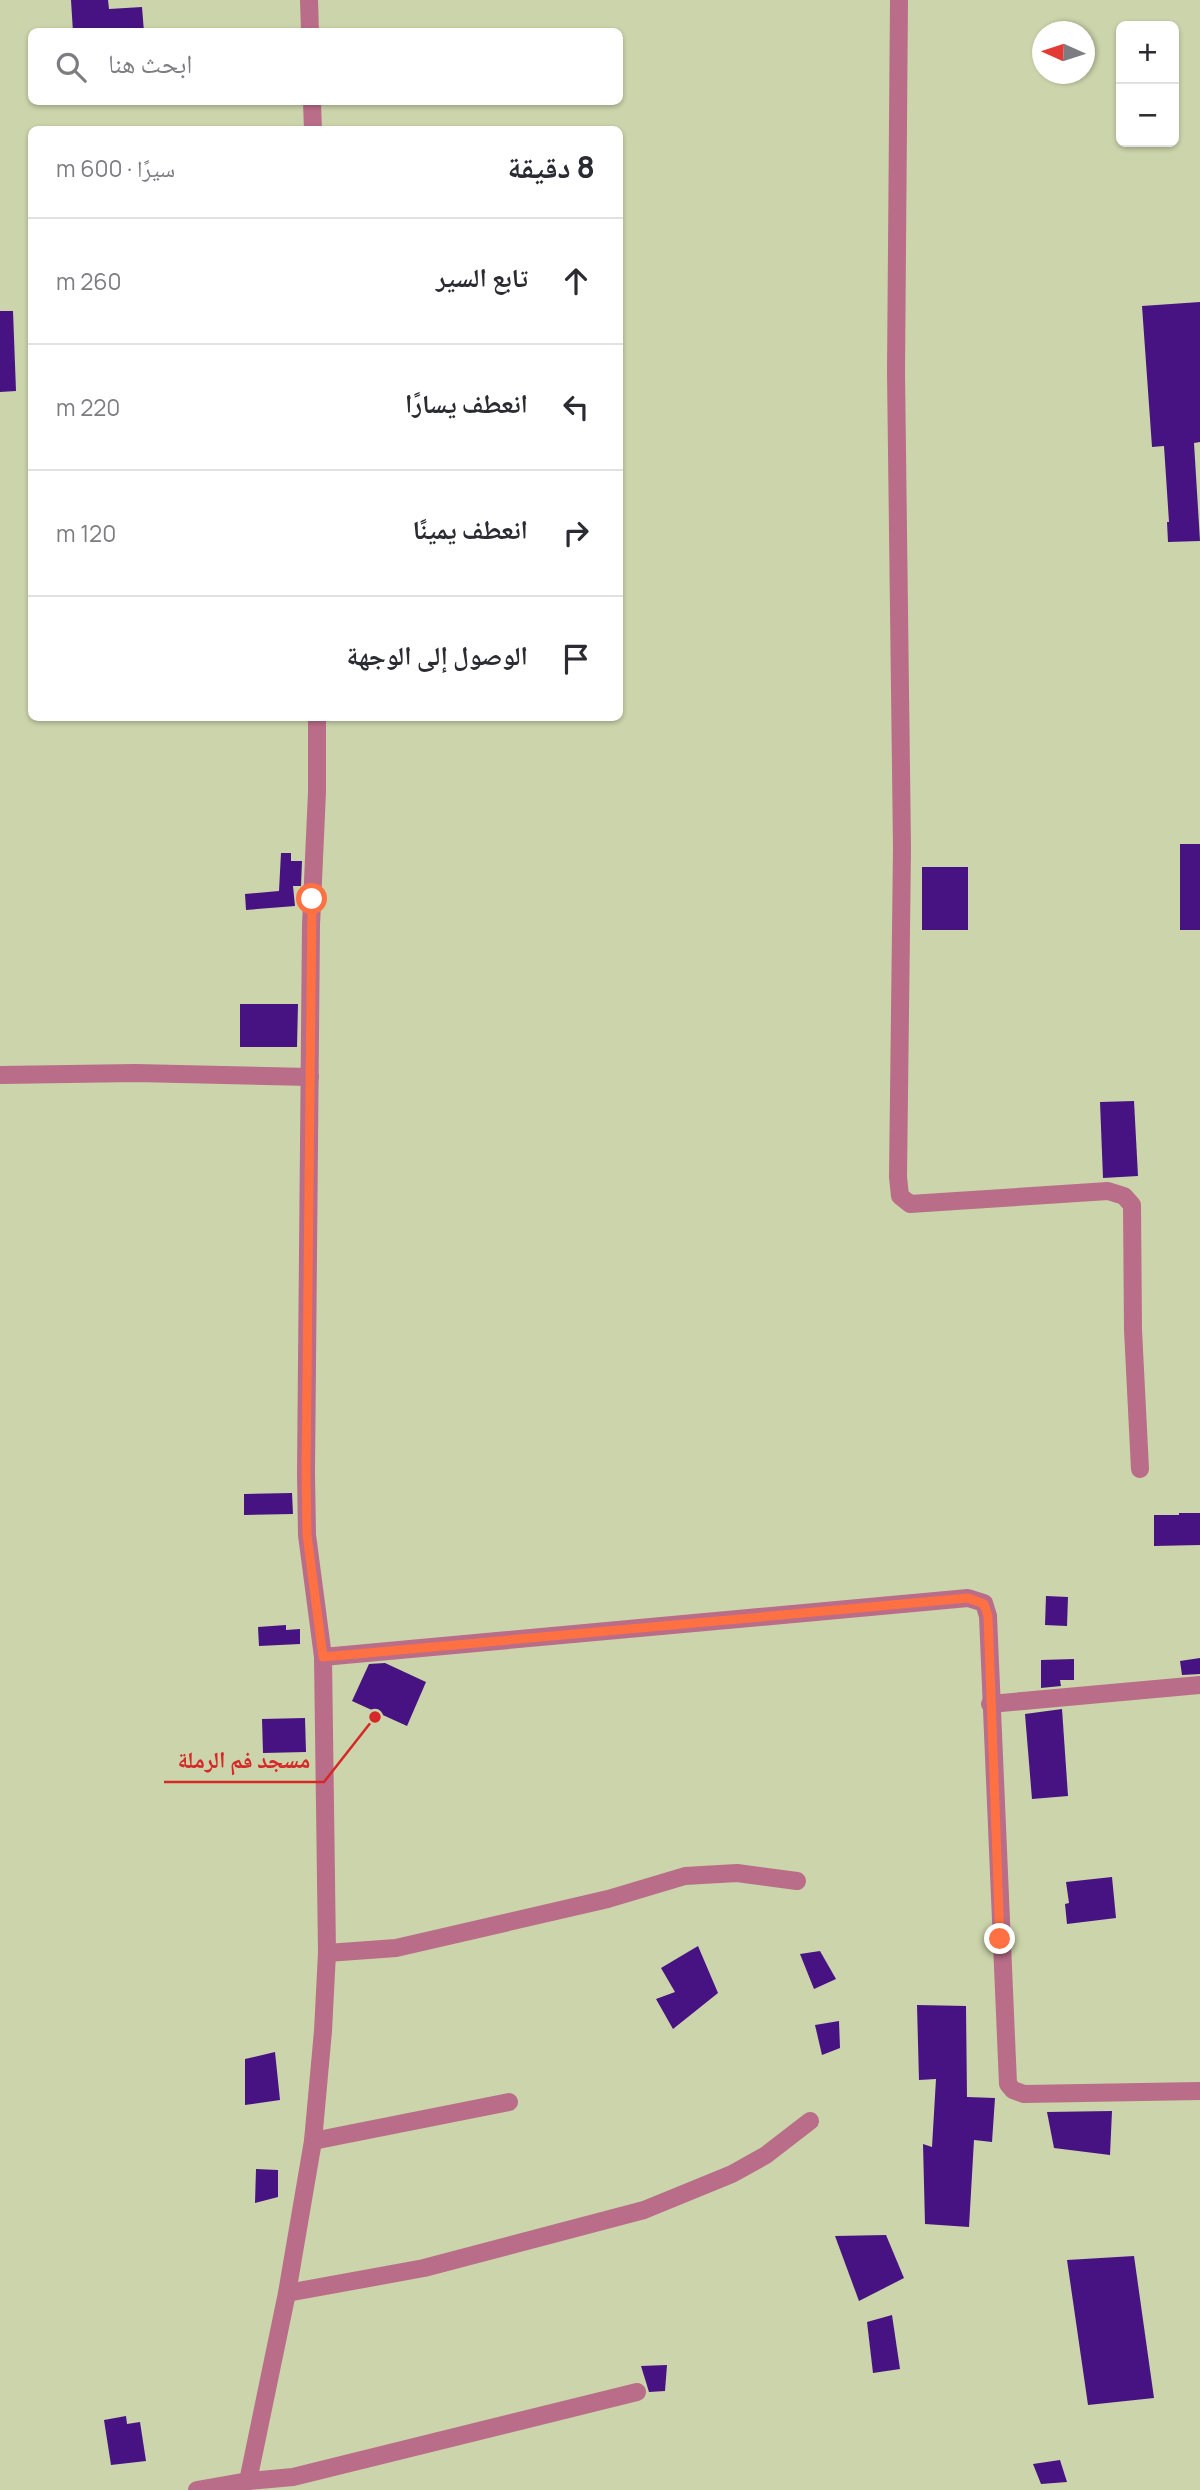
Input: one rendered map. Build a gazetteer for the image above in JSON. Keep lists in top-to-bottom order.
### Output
{
  "places": ["مسجد فم الرملة"],
  "north": "left",
  "page": {
    "map_buttons": ["+", "−"],
    "search": "ابحث هنا",
    "heading": ["8 دقيقة", "سيرًا · 600 m"],
    "list": [
      ["تابع السير", "260 m"],
      ["انعطف يسارًا", "220 m"],
      ["انعطف يمينًا", "120 m"],
      "الوصول إلى الوجهة"
    ]
  }
}
